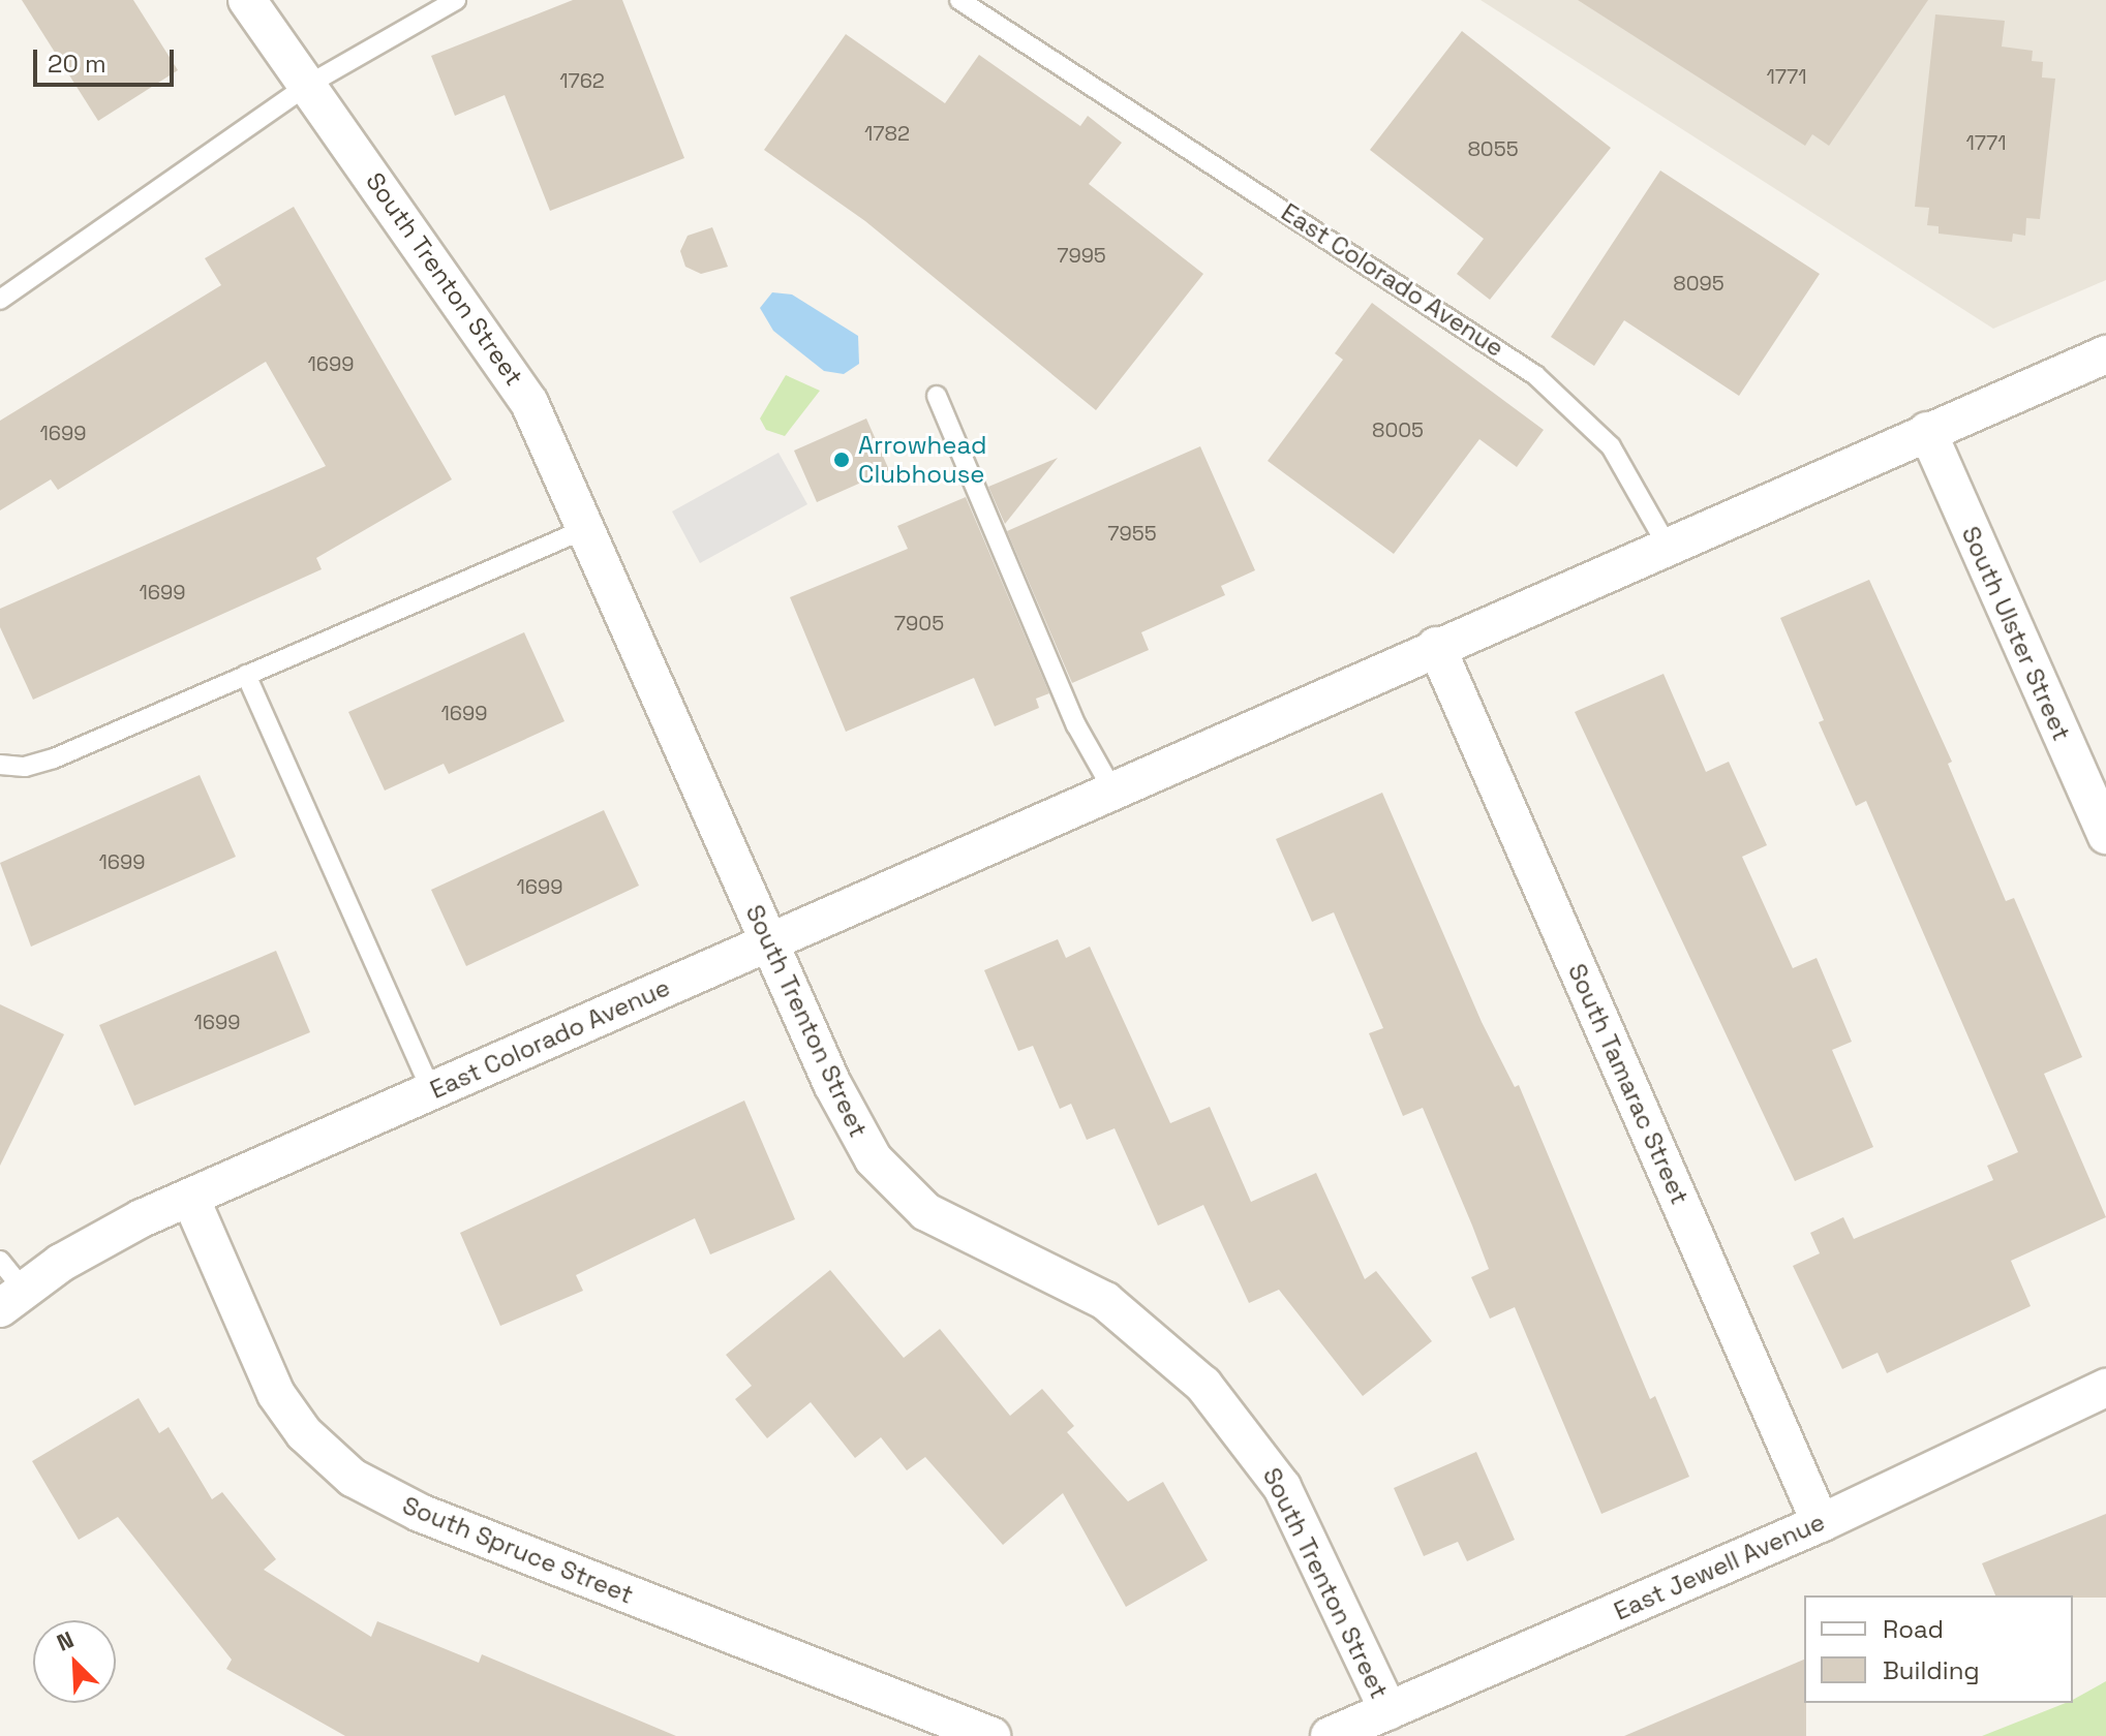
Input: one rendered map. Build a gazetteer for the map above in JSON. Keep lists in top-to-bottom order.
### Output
{
  "streets": {
    "street": [
      "South Trenton Street",
      "East Colorado Avenue",
      "South Ulster Street",
      "South Tamarac Street",
      "South Spruce Street",
      "East Jewell Avenue"
    ]
  },
  "crossings": [
    ["South Trenton Street", "East Colorado Avenue"],
    ["South Trenton Street", "East Jewell Avenue"],
    ["East Colorado Avenue", "South Ulster Street"],
    ["East Colorado Avenue", "South Tamarac Street"],
    ["East Colorado Avenue", "South Spruce Street"],
    ["South Tamarac Street", "East Jewell Avenue"]
  ],
  "places": ["Arrowhead Clubhouse"],
  "house_numbers": [
    "1771",
    "1762",
    "1782",
    "1771",
    "8055",
    "7995",
    "8095",
    "1699",
    "8005",
    "1699",
    "7955",
    "1699",
    "7905",
    "1699",
    "1699",
    "1699",
    "1699"
  ],
  "legend": ["Road", "Building"],
  "scale_bar": "20 m",
  "north": "top left"
}
